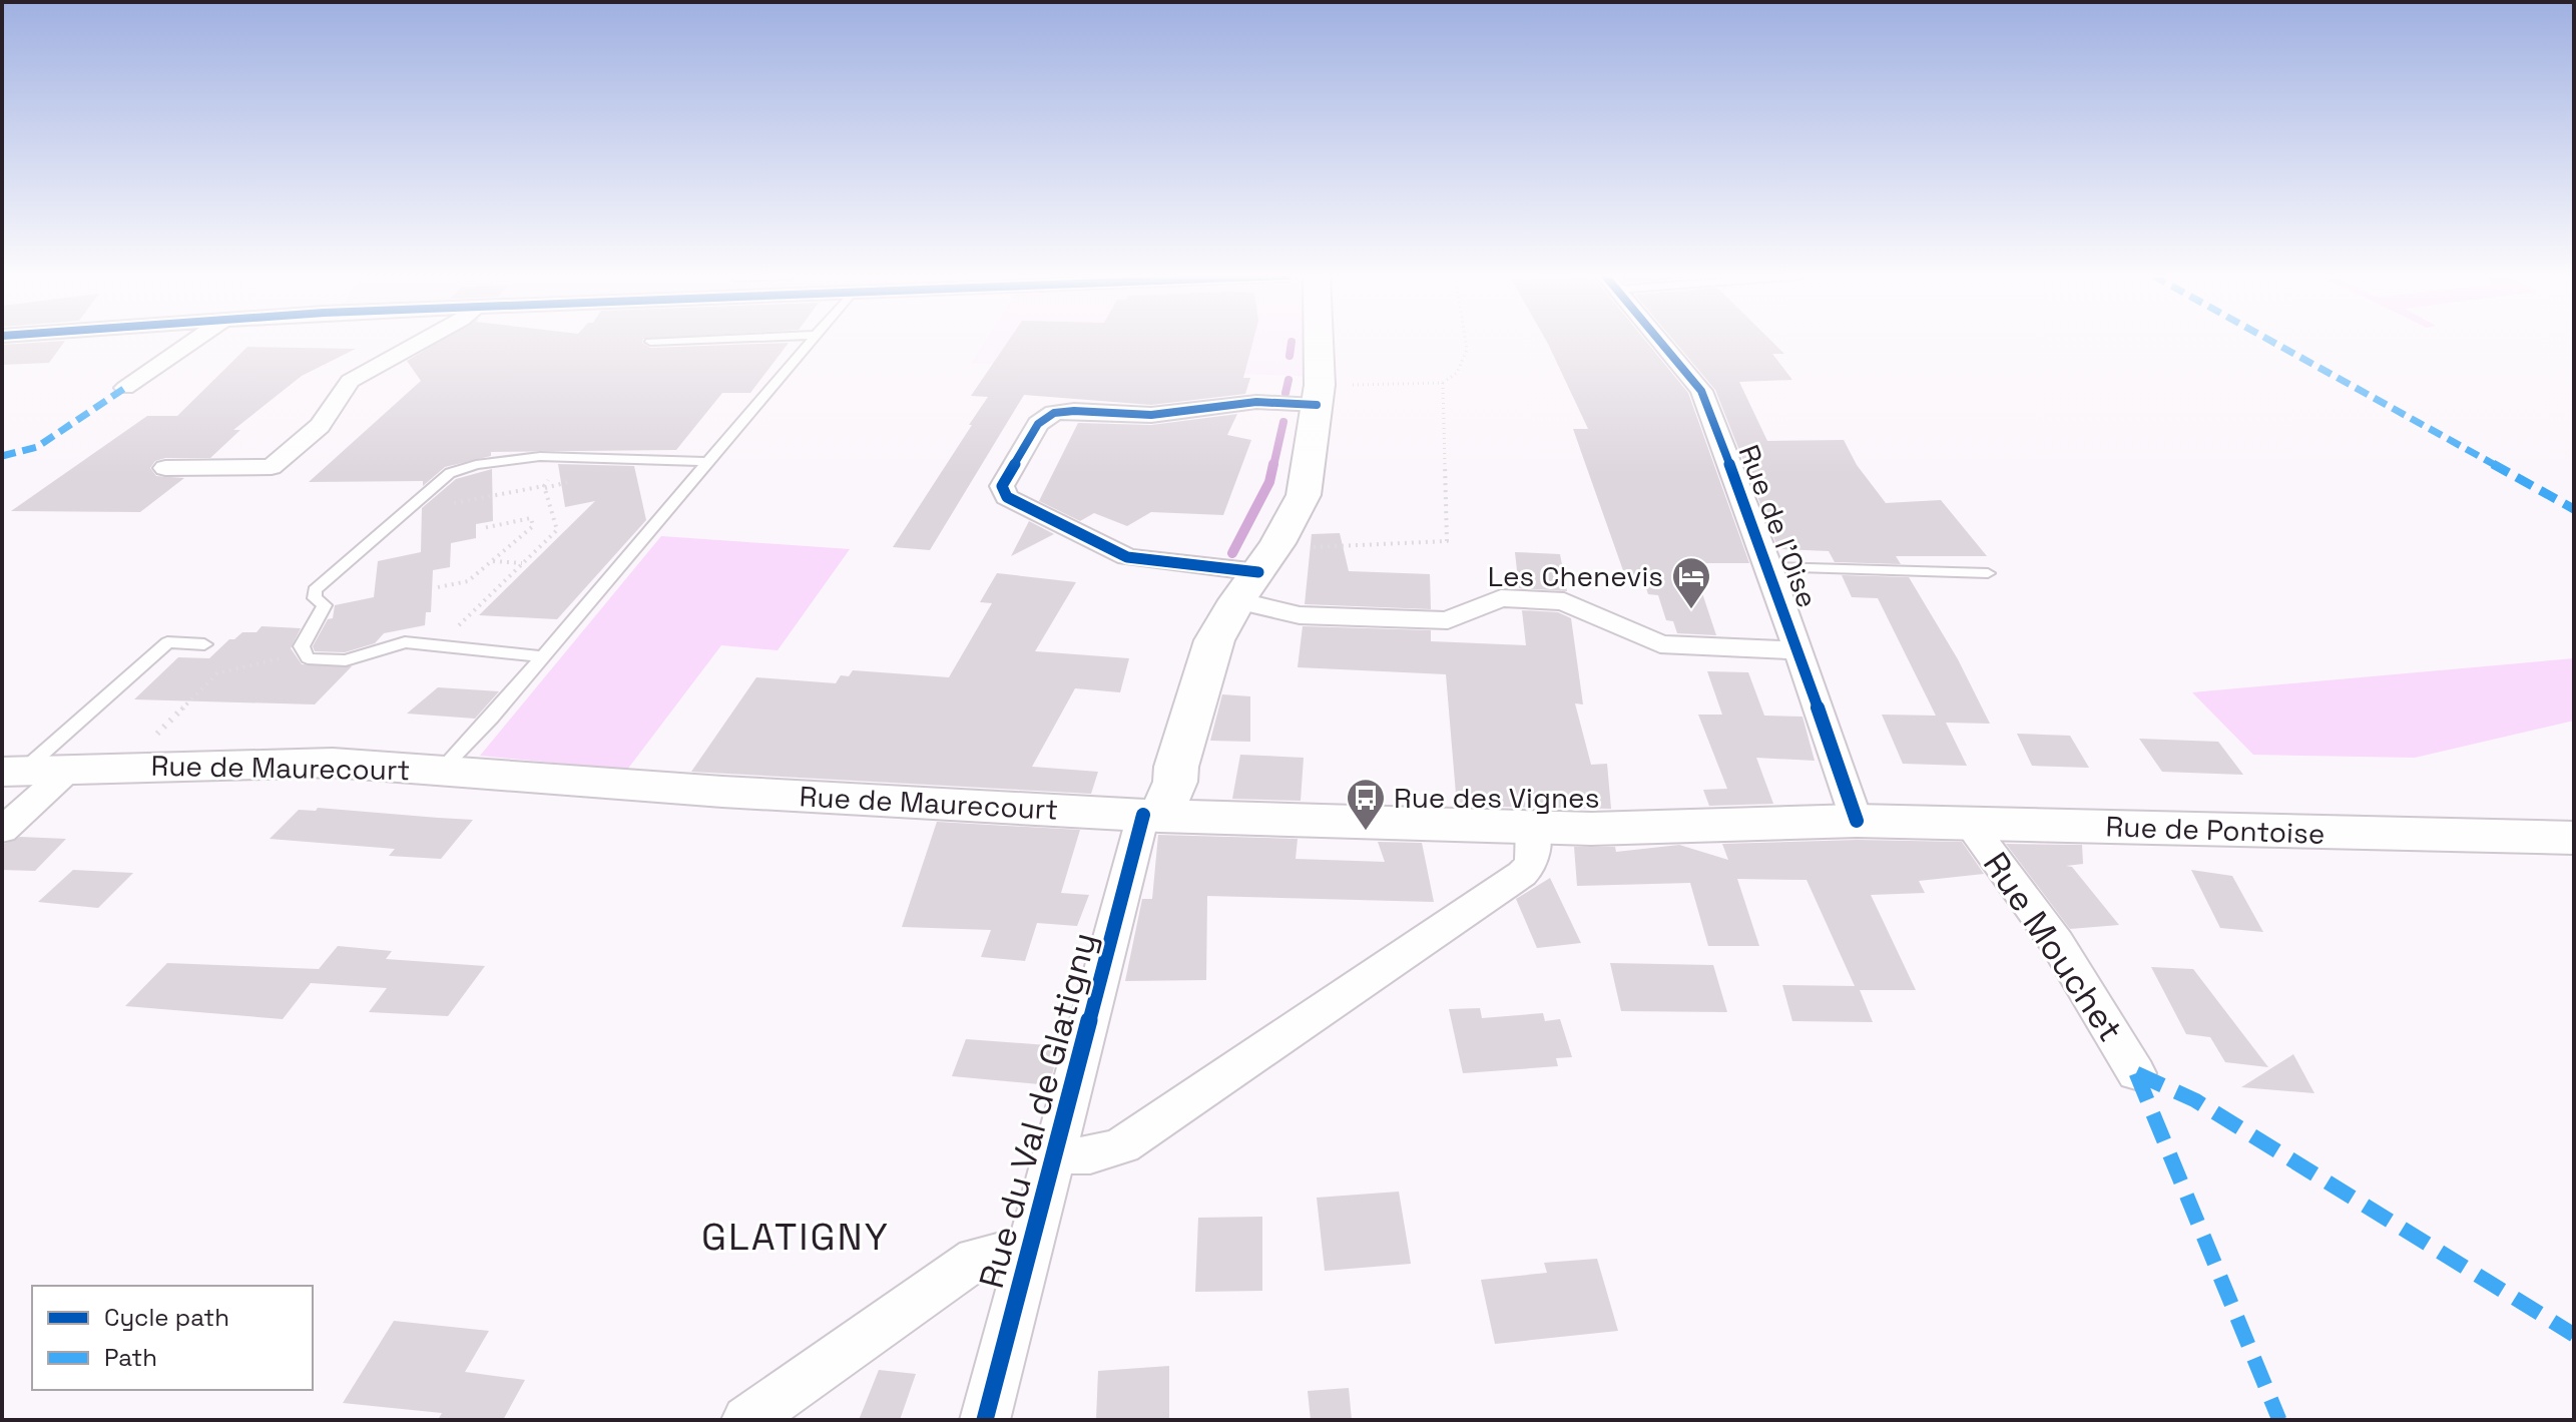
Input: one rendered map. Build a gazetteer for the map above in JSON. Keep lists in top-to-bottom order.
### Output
{
  "streets": {
    "main road": ["Rue de Maurecourt", "Rue de Pontoise"],
    "street": ["Rue de l'Oise", "Rue Mouchet", "Rue du Val de Glatigny"]
  },
  "crossings": [
    ["Rue de l'Oise", "Rue de Maurecourt"],
    ["Rue de l'Oise", "Rue de Pontoise"],
    ["Rue de Maurecourt", "Rue de Pontoise"],
    ["Rue de Maurecourt", "Rue du Val de Glatigny"],
    ["Rue de Pontoise", "Rue Mouchet"]
  ],
  "districts": ["GLATIGNY"],
  "places": {
    "hotel": ["Les Chenevis"],
    "bus stop": ["Rue des Vignes"]
  },
  "legend": ["Cycle path", "Path"]
}
